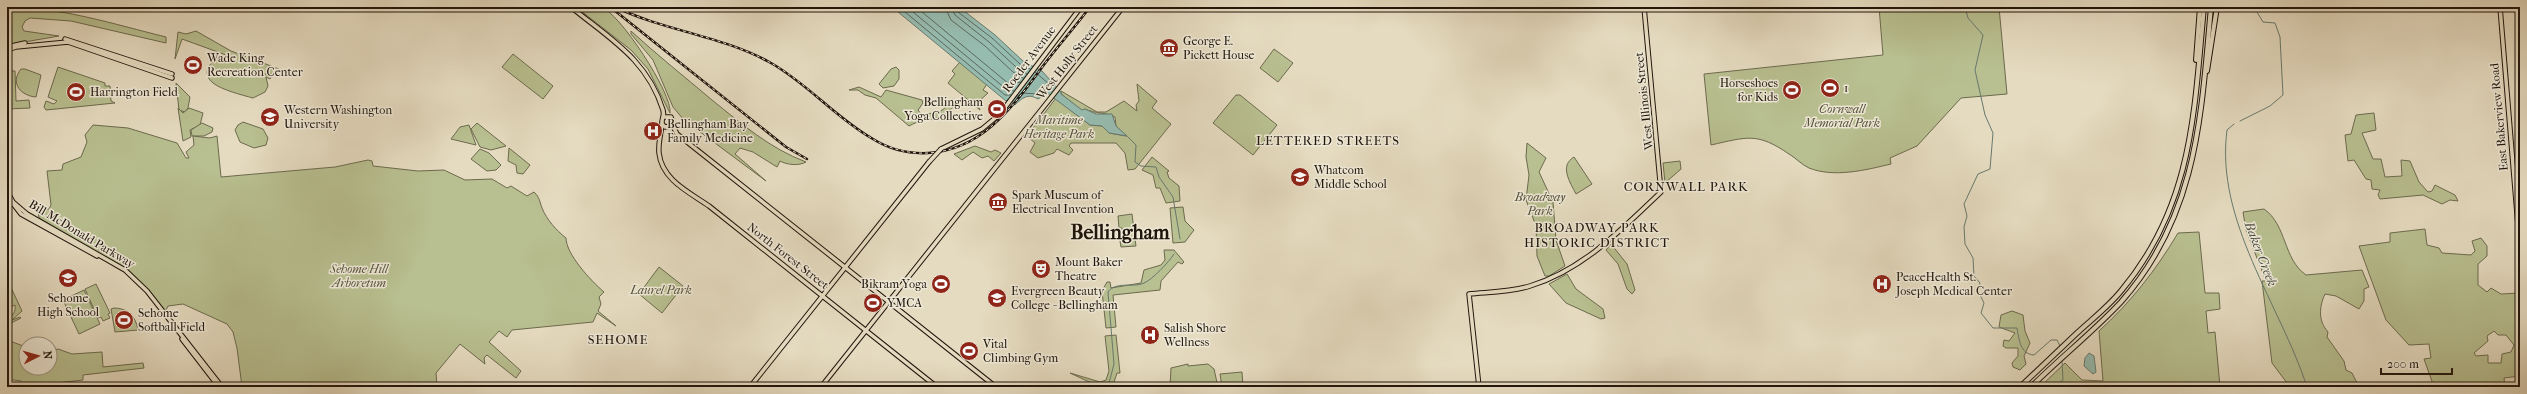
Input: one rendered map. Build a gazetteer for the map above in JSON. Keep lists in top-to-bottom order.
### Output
{
  "streets": {
    "main road": [
      "Roeder Avenue",
      "West Holly Street",
      "West Illinois Street",
      "East Bakerview Road",
      "Bill McDonald Parkway",
      "North Forest Street"
    ]
  },
  "crossings": [
    ["Roeder Avenue", "North Forest Street"],
    ["West Holly Street", "North Forest Street"]
  ],
  "districts": [
    "LETTERED STREETS",
    "CORNWALL PARK",
    "BROADWAY PARK HISTORIC DISTRICT",
    "Bellingham",
    "SEHOME"
  ],
  "water": ["Baker Creek"],
  "parks": [
    "Cornwall Memorial Park",
    "Maritime Heritage Park",
    "Broadway Park",
    "Sehome Hill Arboretum",
    "Laurel Park"
  ],
  "places": {
    "museum": ["George E. Pickett House", "Spark Museum of Electrical Invention"],
    "sports": [
      "Wade King Recreation Center",
      "1",
      "Horseshoes for Kids",
      "Harrington Field",
      "Bellingham Yoga Collective",
      "Bikram Yoga",
      "YMCA",
      "Sehome Softball Field",
      "Vital Climbing Gym"
    ],
    "school or university": [
      "Western Washington University",
      "Whatcom Middle School",
      "Sehome High School",
      "Evergreen Beauty College - Bellingham"
    ],
    "hospital": ["Bellingham Bay Family Medicine", "PeaceHealth St. Joseph Medical Center", "Salish Shore Wellness"],
    "theatre": ["Mount Baker Theatre"]
  },
  "scale_bar": "200 m",
  "north": "right"
}
